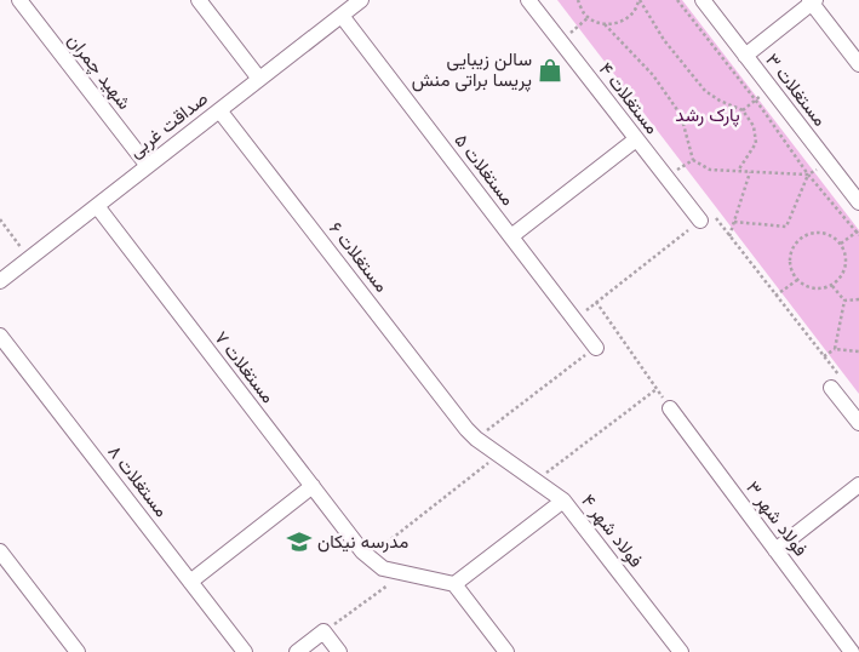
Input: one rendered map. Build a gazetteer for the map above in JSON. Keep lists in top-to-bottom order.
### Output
{
  "streets": {
    "street": [
      "شهید چمران",
      "مستغلات ۳",
      "مستغلات ۴",
      "صداقت غربی",
      "مستغلات ۵",
      "مستغلات ۶",
      "مستغلات ۷",
      "مستغلات ۸",
      "فولاد شهر ۳",
      "فولاد شهر ۴"
    ]
  },
  "crossings": [
    ["شهید چمران", "صداقت غربی"],
    ["صداقت غربی", "مستغلات ۵"],
    ["صداقت غربی", "مستغلات ۶"],
    ["صداقت غربی", "مستغلات ۷"],
    ["مستغلات ۶", "فولاد شهر ۴"]
  ],
  "parks": ["پارک رشد"],
  "places": {
    "shop": ["سالن زیبایی پریسا براتی منش"],
    "school or university": ["مدرسه نیکان"]
  }
}
